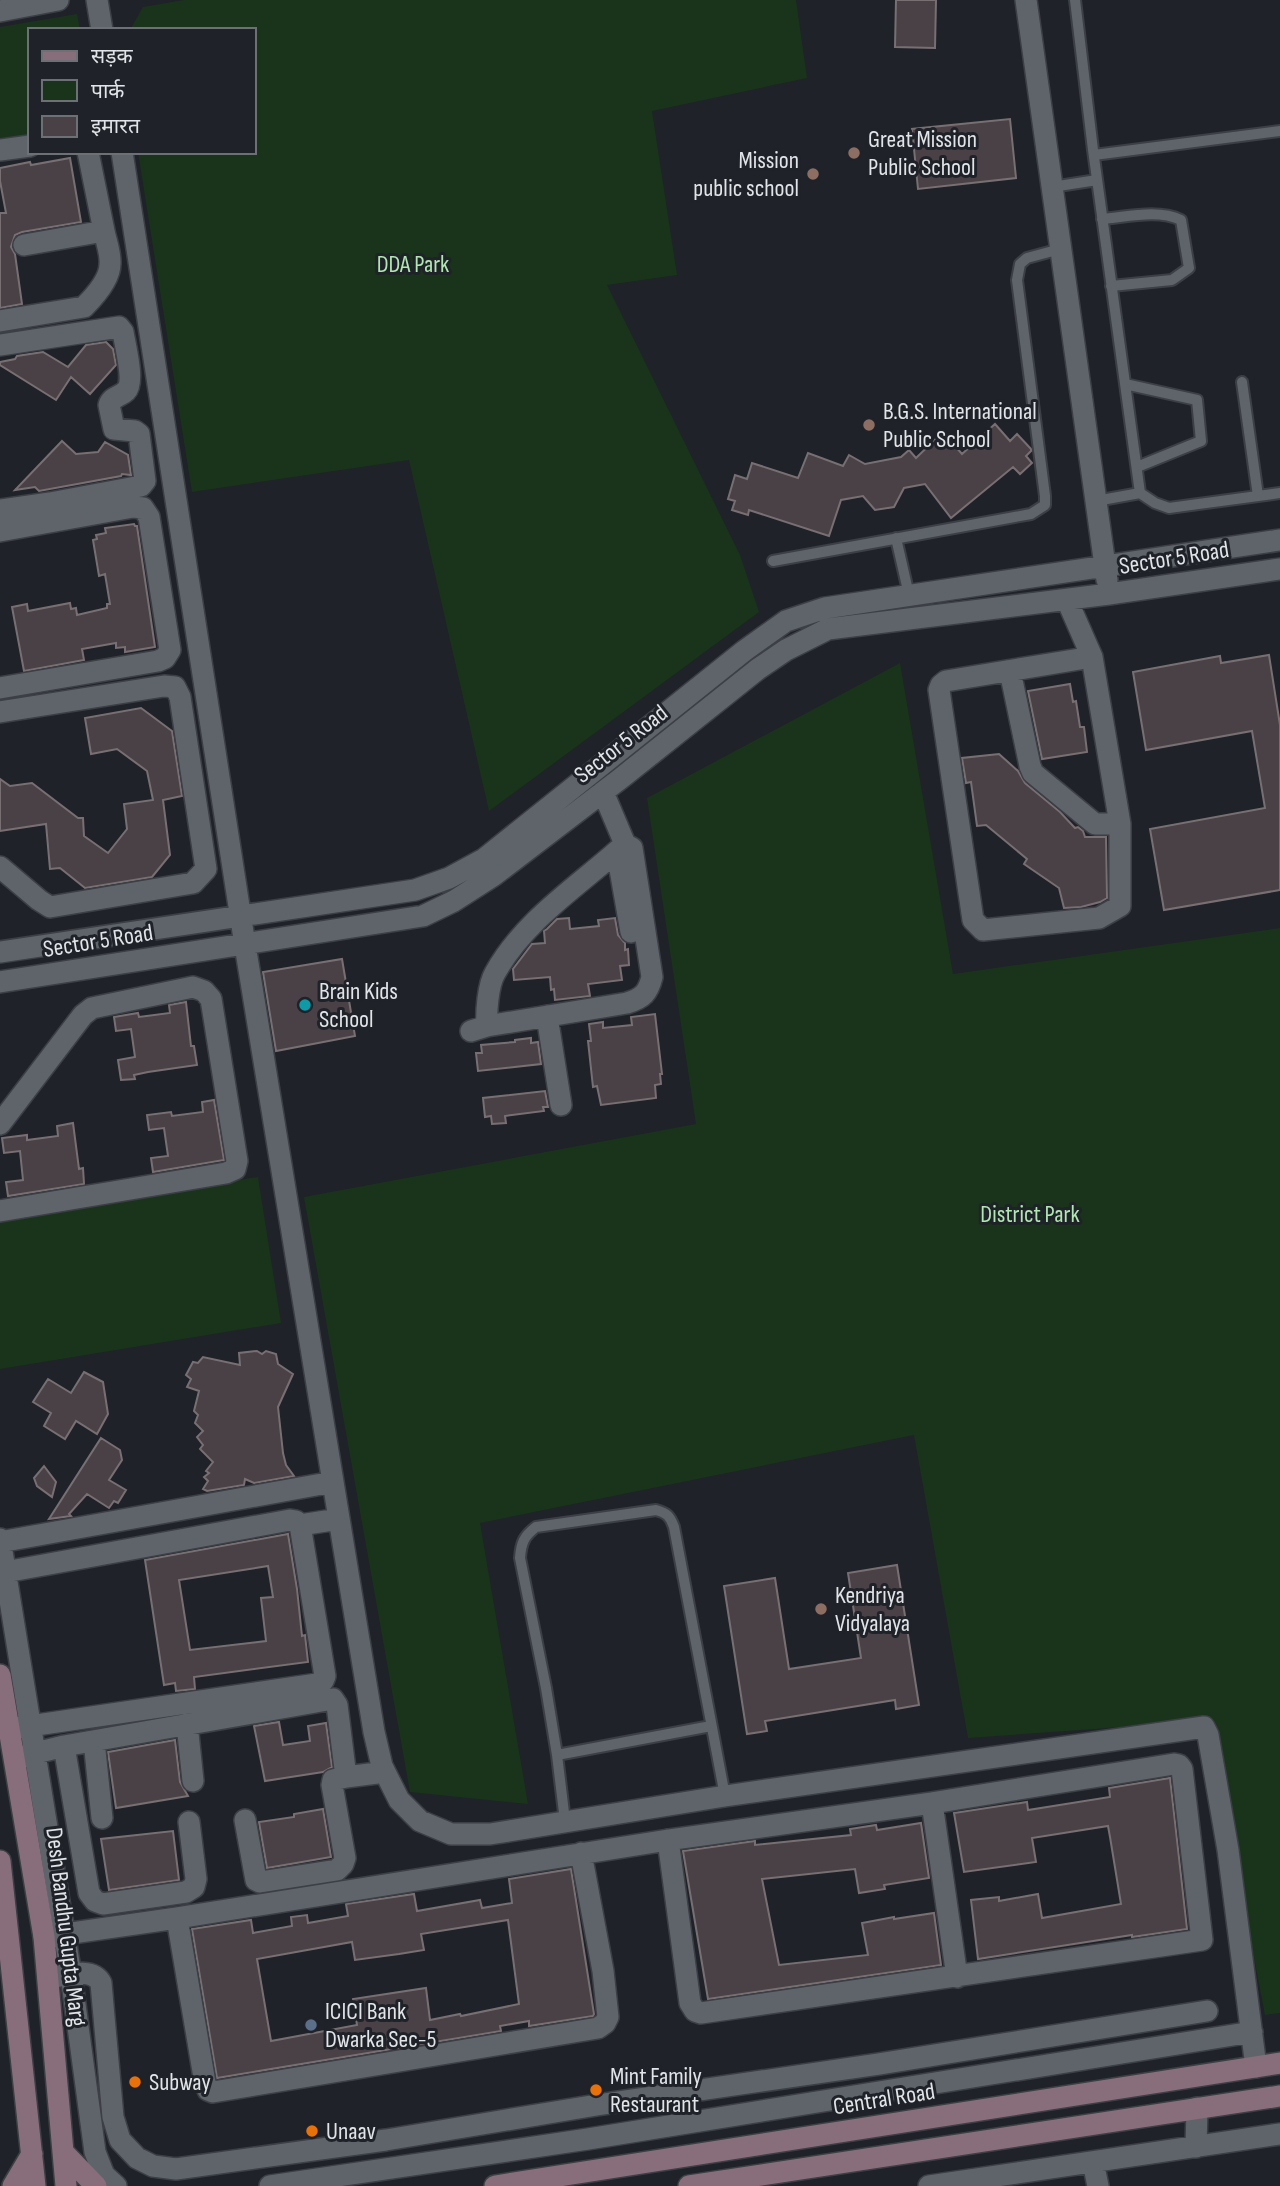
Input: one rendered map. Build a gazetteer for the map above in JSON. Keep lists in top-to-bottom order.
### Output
{
  "streets": {
    "main road": ["Desh Bandhu Gupta Marg", "Central Road"],
    "street": ["Sector 5 Road"]
  },
  "parks": ["DDA Park", "District Park"],
  "places": [
    "Great Mission Public School",
    "Mission public school",
    "B.G.S. International Public School",
    "Brain Kids School",
    "Kendriya Vidyalaya",
    "ICICI Bank Dwarka Sec-5",
    "Subway",
    "Mint Family Restaurant",
    "Unaav"
  ],
  "legend": ["सड़क", "पार्क", "इमारत"]
}
